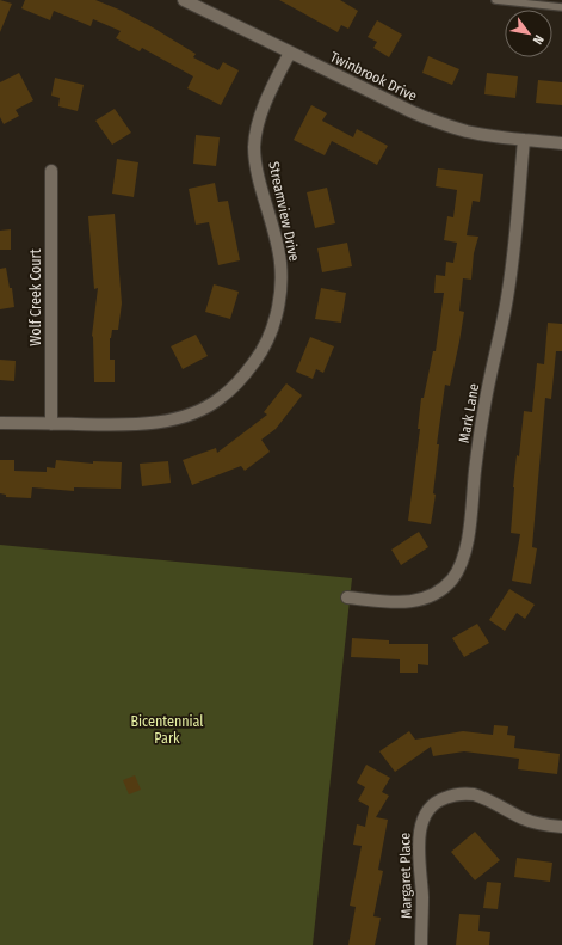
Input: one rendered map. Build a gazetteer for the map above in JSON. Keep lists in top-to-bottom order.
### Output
{
  "streets": {
    "street": [
      "Twinbrook Drive",
      "Streamview Drive",
      "Wolf Creek Court",
      "Mark Lane",
      "Margaret Place"
    ]
  },
  "crossings": [
    ["Twinbrook Drive", "Streamview Drive"],
    ["Twinbrook Drive", "Mark Lane"],
    ["Streamview Drive", "Wolf Creek Court"]
  ],
  "parks": ["Bicentennial Park"],
  "north": "bottom right"
}
